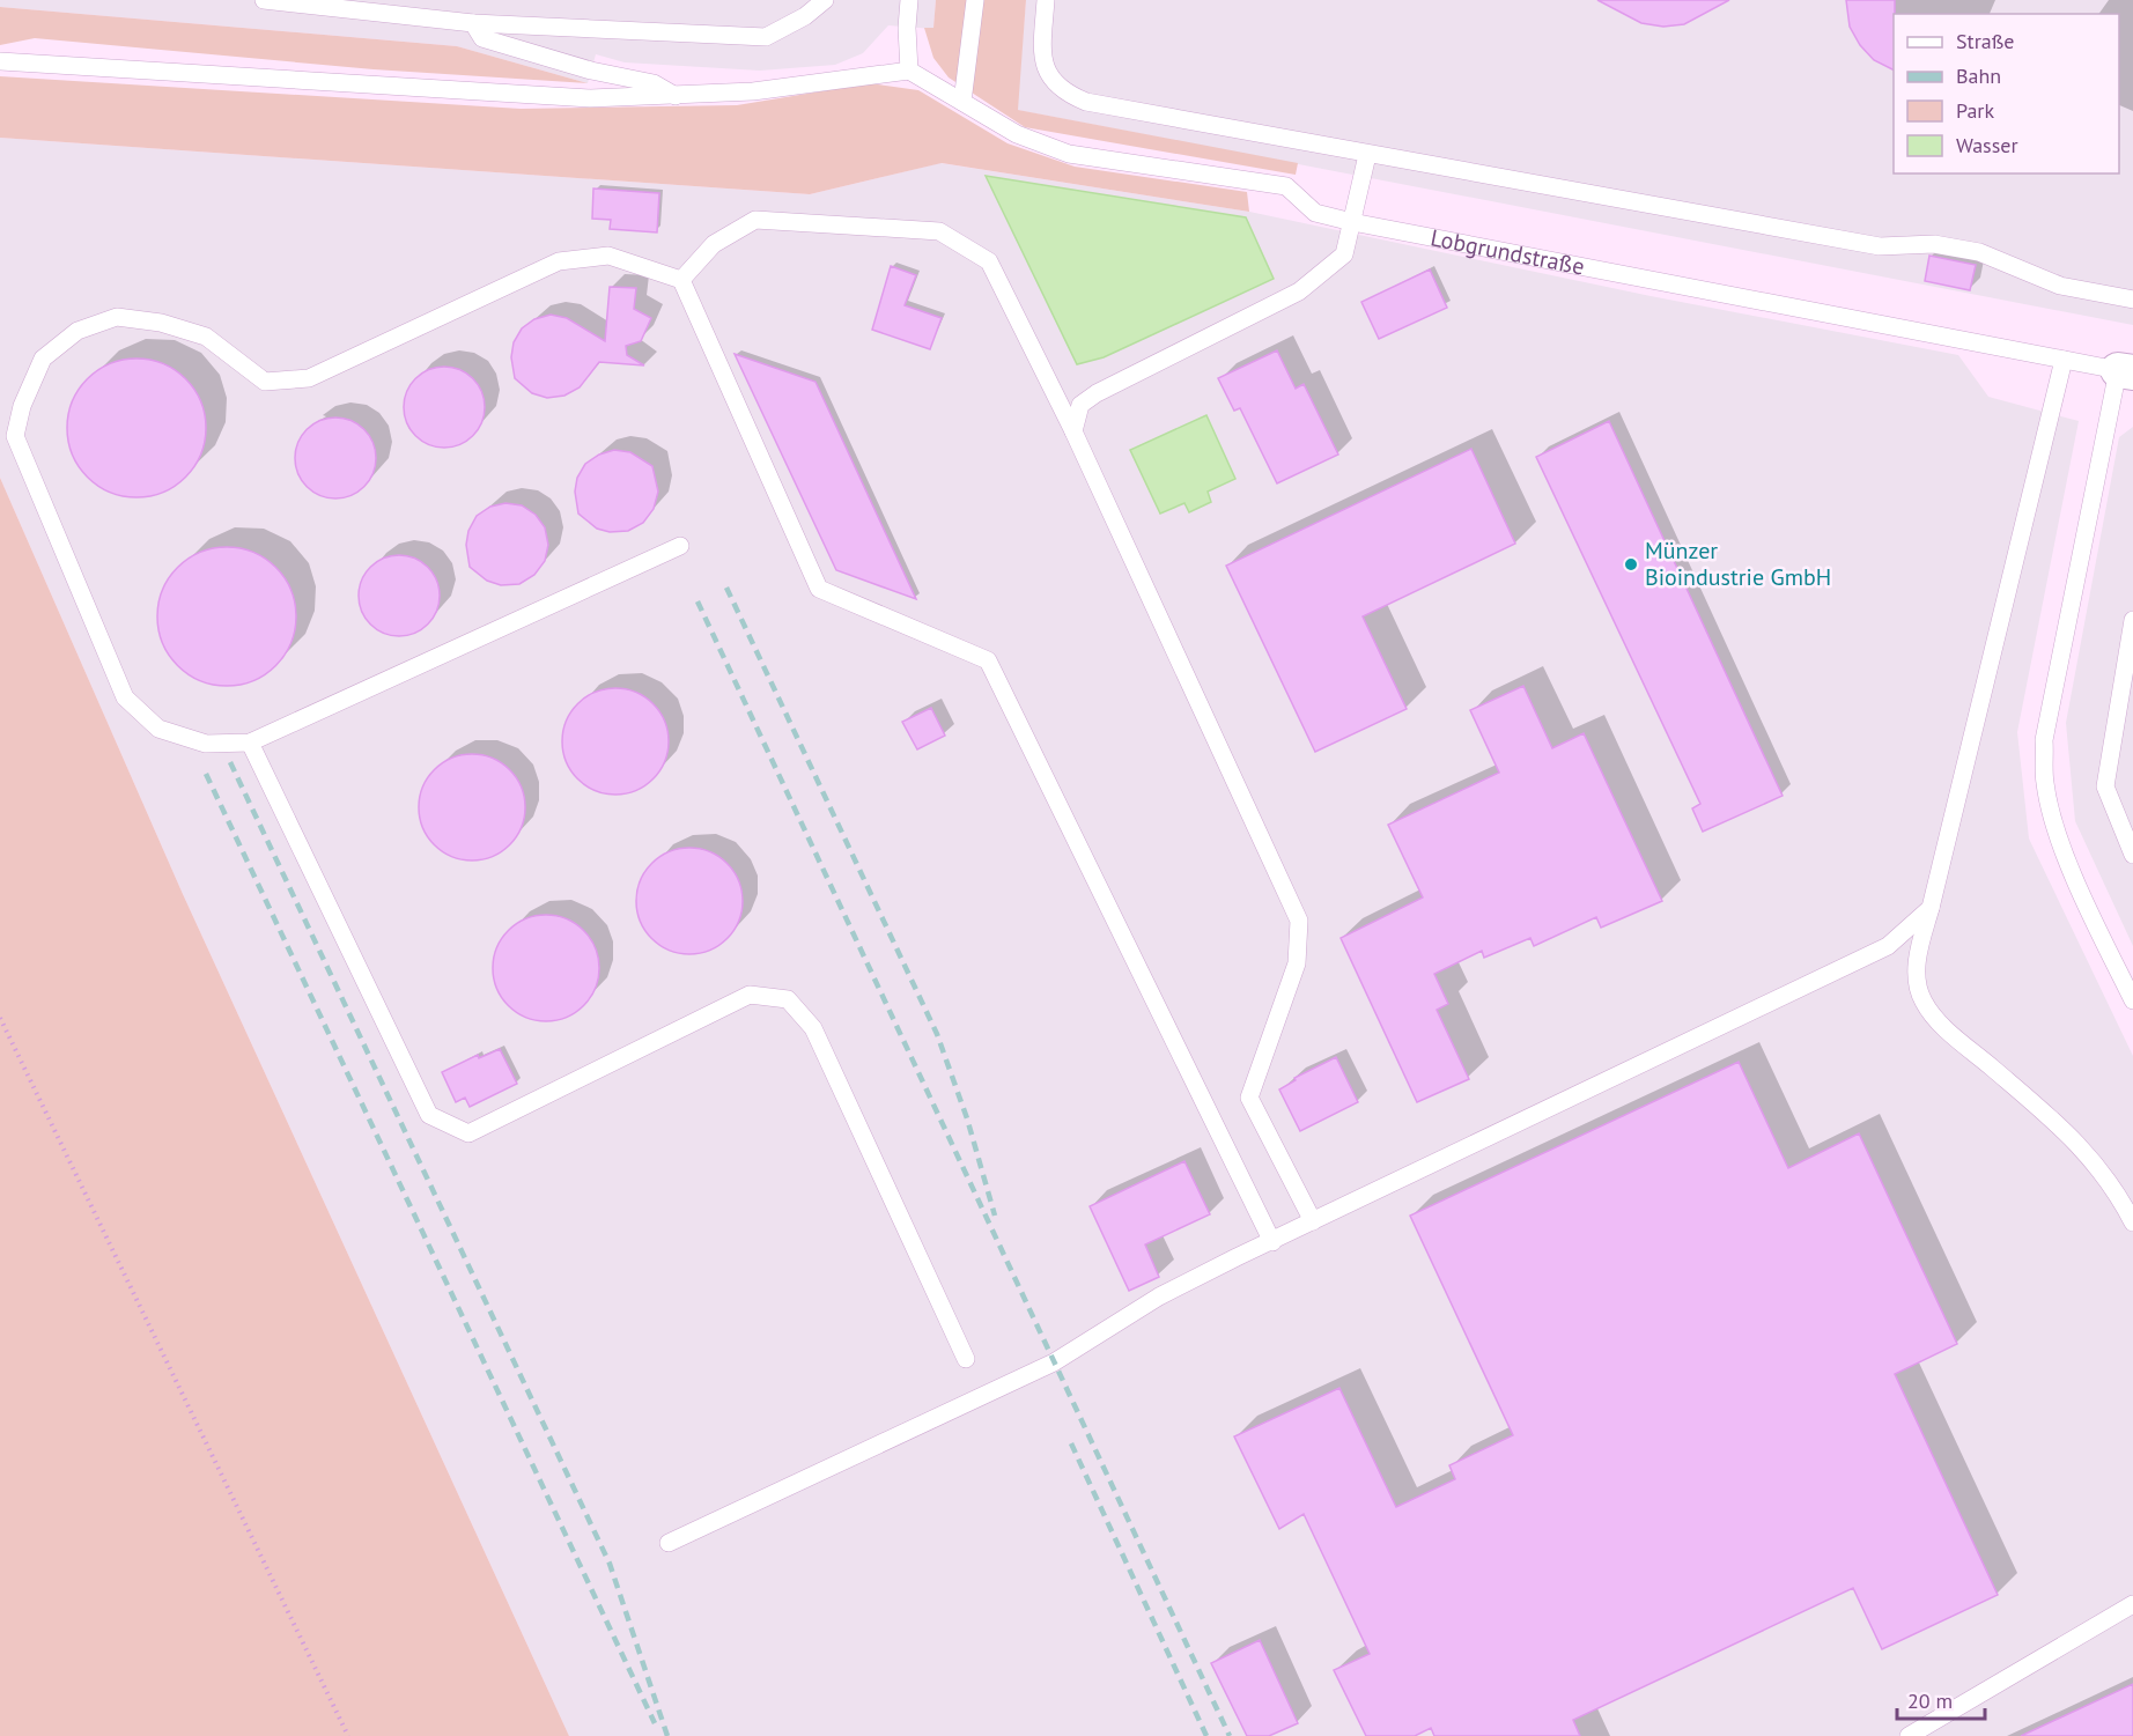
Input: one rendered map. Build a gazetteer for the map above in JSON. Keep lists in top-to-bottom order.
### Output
{
  "streets": {
    "lane": ["Lobgrundstraße"]
  },
  "places": ["Münzer Bioindustrie GmbH"],
  "legend": [
    "Straße",
    "Bahn",
    "Park",
    "Wasser"
  ],
  "scale_bar": "20 m"
}
